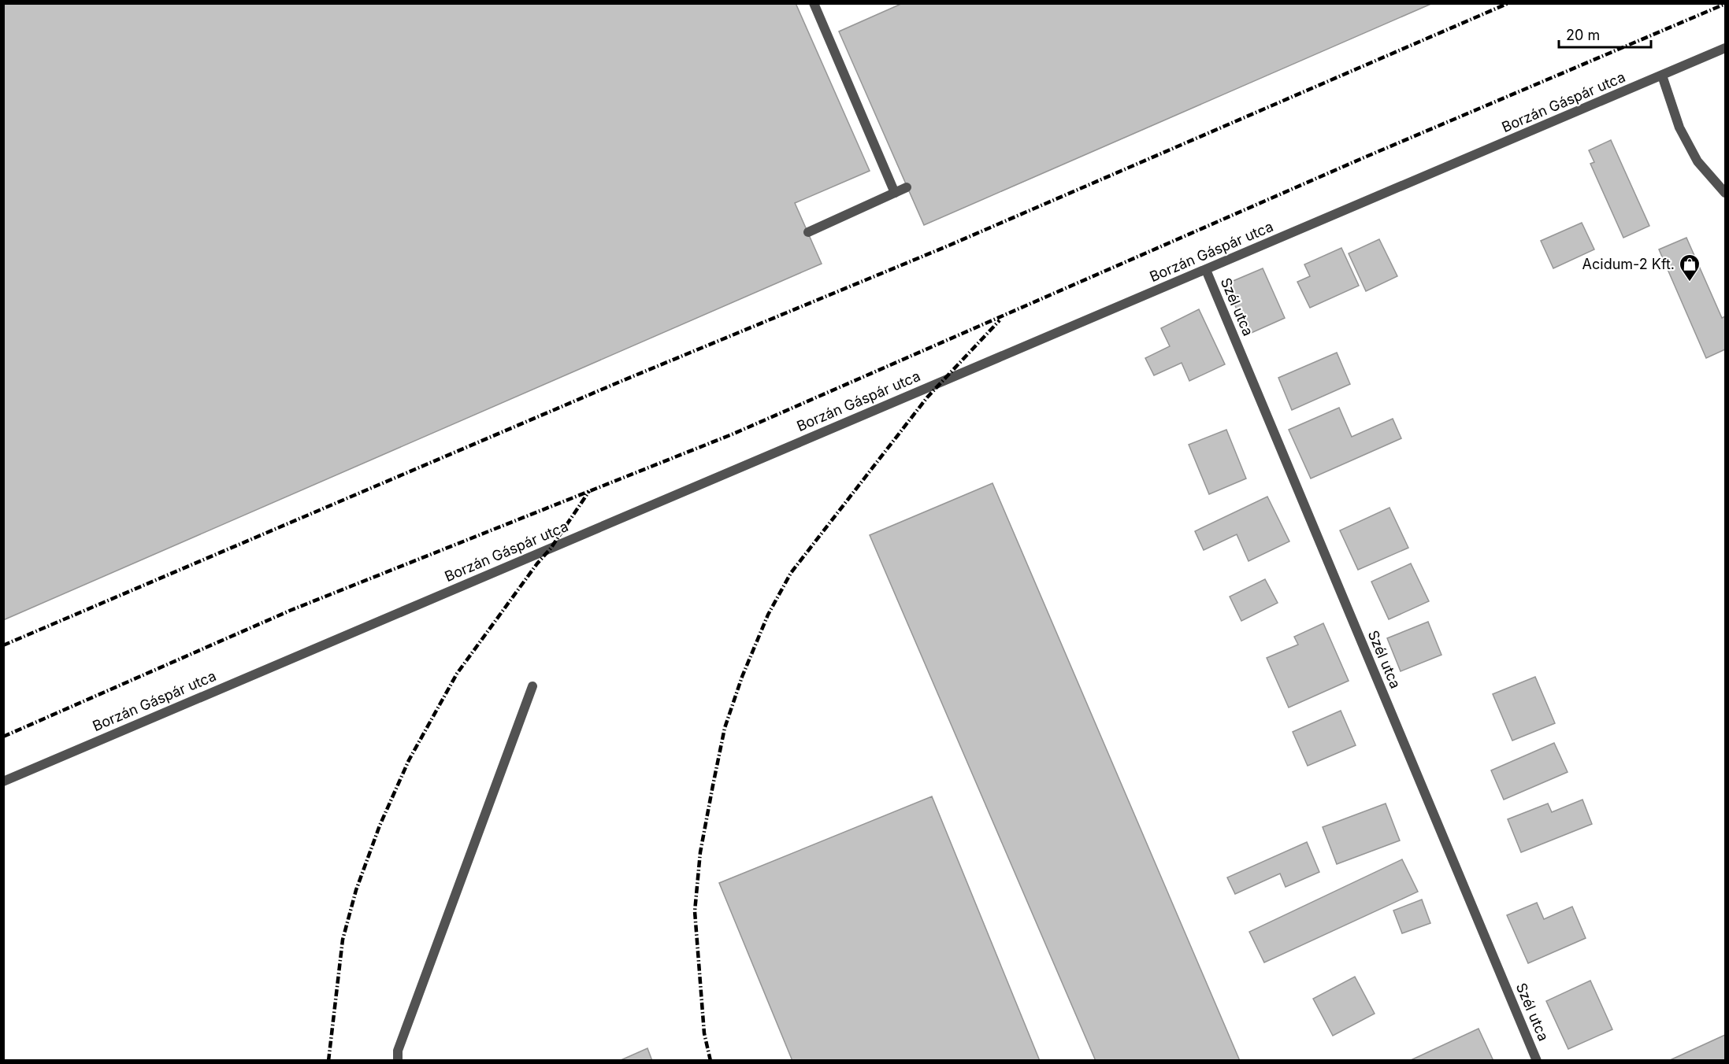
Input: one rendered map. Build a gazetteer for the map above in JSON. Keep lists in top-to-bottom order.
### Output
{
  "streets": {
    "street": ["Borzán Gáspár utca", "Szél utca"]
  },
  "crossings": [
    ["Borzán Gáspár utca", "Szél utca"]
  ],
  "places": {
    "shop": ["Acidum-2 Kft."]
  },
  "scale_bar": "20 m"
}
